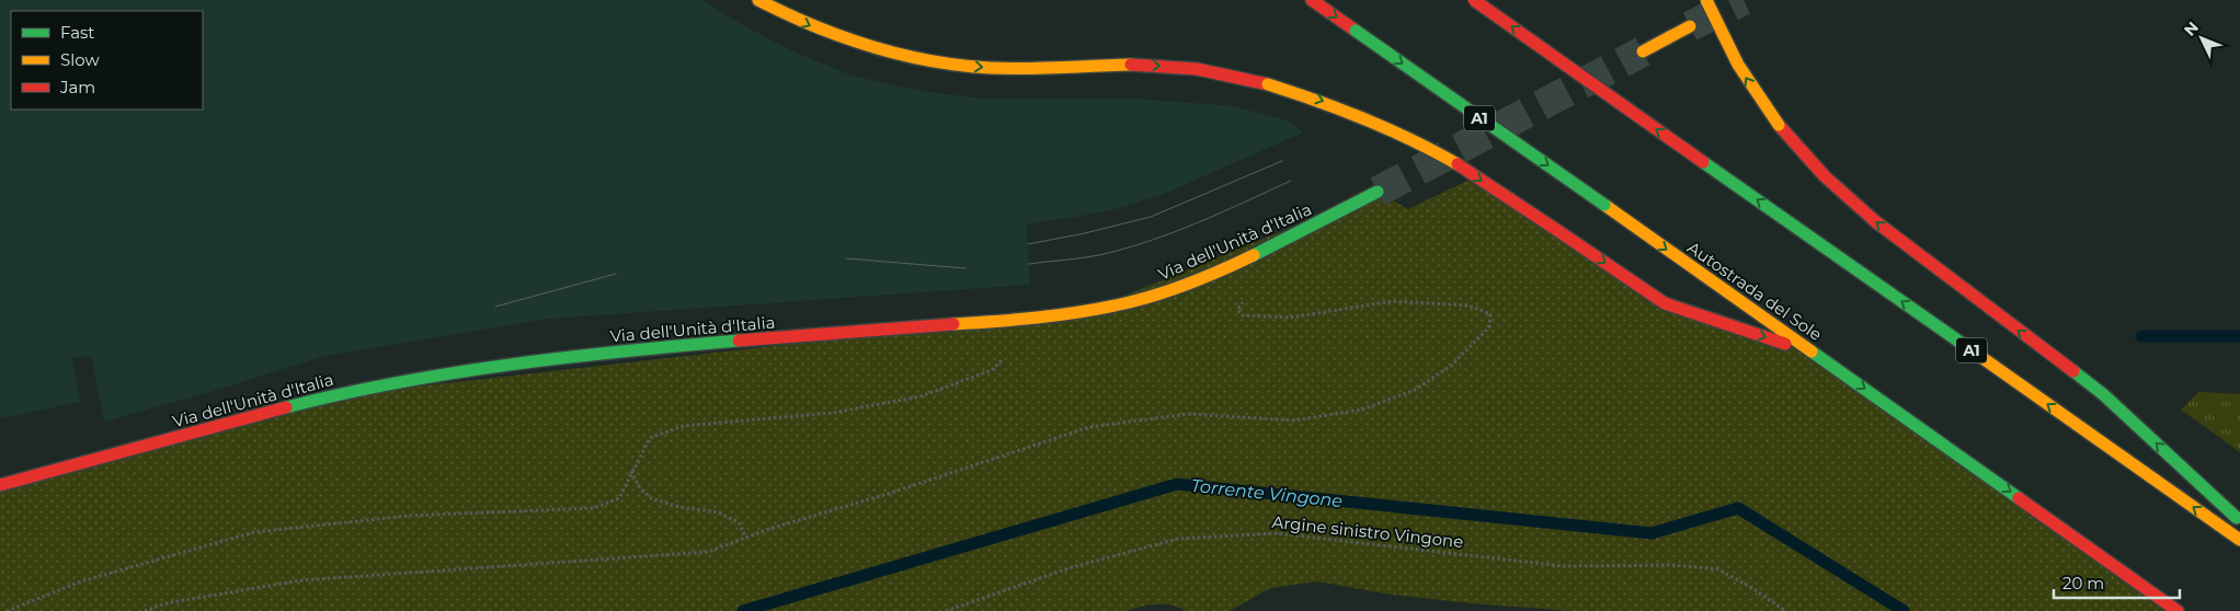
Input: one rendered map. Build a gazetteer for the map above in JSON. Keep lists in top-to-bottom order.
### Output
{
  "streets": {
    "main road": ["A1", "Via dell'Unità d'Italia", "Autostrada del Sole"],
    "path": ["Argine sinistro Vingone"]
  },
  "water": ["Torrente Vingone"],
  "legend": ["Fast", "Slow", "Jam"],
  "scale_bar": "20 m",
  "north": "top left"
}
